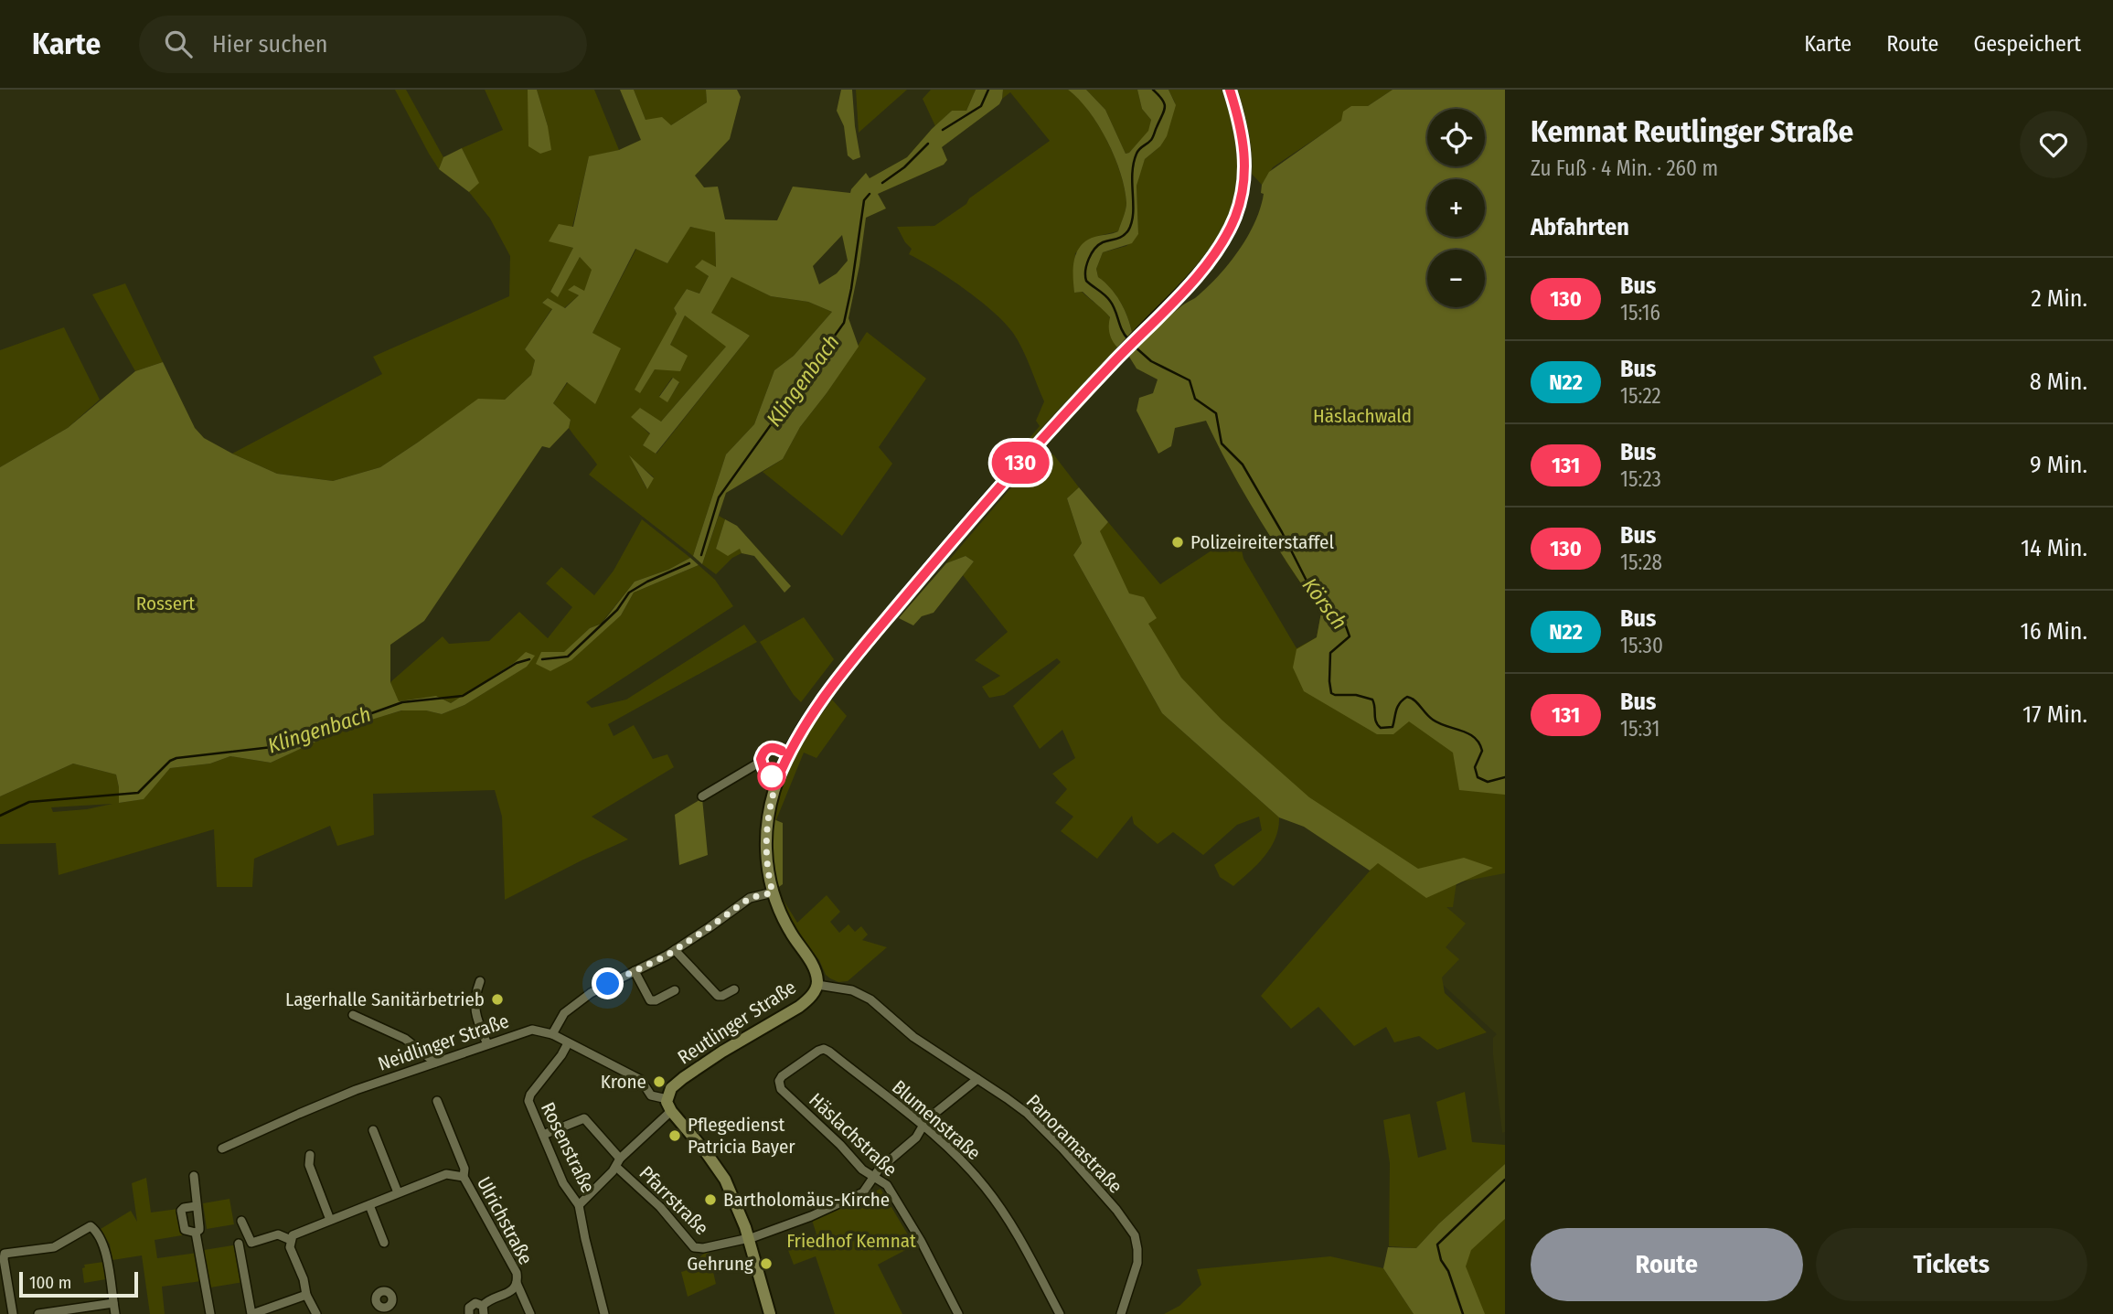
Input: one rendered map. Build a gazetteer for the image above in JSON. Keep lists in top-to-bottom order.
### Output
{
  "streets": {
    "main road": ["Reutlinger Straße"],
    "street": [
      "Neidlinger Straße",
      "Blumenstraße",
      "Häslachstraße",
      "Panoramastraße",
      "Rosenstraße",
      "Pfarrstraße",
      "Ulrichstraße"
    ]
  },
  "crossings": [
    ["Reutlinger Straße", "Neidlinger Straße"],
    ["Reutlinger Straße", "Panoramastraße"],
    ["Neidlinger Straße", "Rosenstraße"],
    ["Blumenstraße", "Häslachstraße"]
  ],
  "water": ["Klingenbach", "Körsch"],
  "parks": ["Häslachwald", "Rossert", "Friedhof Kemnat"],
  "places": [
    "Polizeireiterstaffel",
    "Lagerhalle Sanitärbetrieb",
    "Krone",
    "Pflegedienst Patricia Bayer",
    "Bartholomäus-Kirche",
    "Gehrung"
  ],
  "lines": ["bus line 130"],
  "scale_bar": "100 m",
  "page": {
    "header": "Karte",
    "search": "Hier suchen",
    "nav": ["Karte", "Route", "Gespeichert"],
    "on_map": "130",
    "heading": [
      ["Kemnat Reutlinger Straße", "Zu Fuß · 4 Min. · 260 m"],
      "Abfahrten"
    ],
    "map_buttons": ["+", "−"],
    "list": [
      {
        "mark": "130",
        "name": "Bus",
        "note": "15:16",
        "value": "2 Min."
      },
      {
        "mark": "N22",
        "name": "Bus",
        "note": "15:22",
        "value": "8 Min."
      },
      {
        "mark": "131",
        "name": "Bus",
        "note": "15:23",
        "value": "9 Min."
      },
      {
        "mark": "130",
        "name": "Bus",
        "note": "15:28",
        "value": "14 Min."
      },
      {
        "mark": "N22",
        "name": "Bus",
        "note": "15:30",
        "value": "16 Min."
      },
      {
        "mark": "131",
        "name": "Bus",
        "note": "15:31",
        "value": "17 Min."
      }
    ],
    "buttons": ["Route", "Tickets"],
    "scale": "100 m"
  }
}
